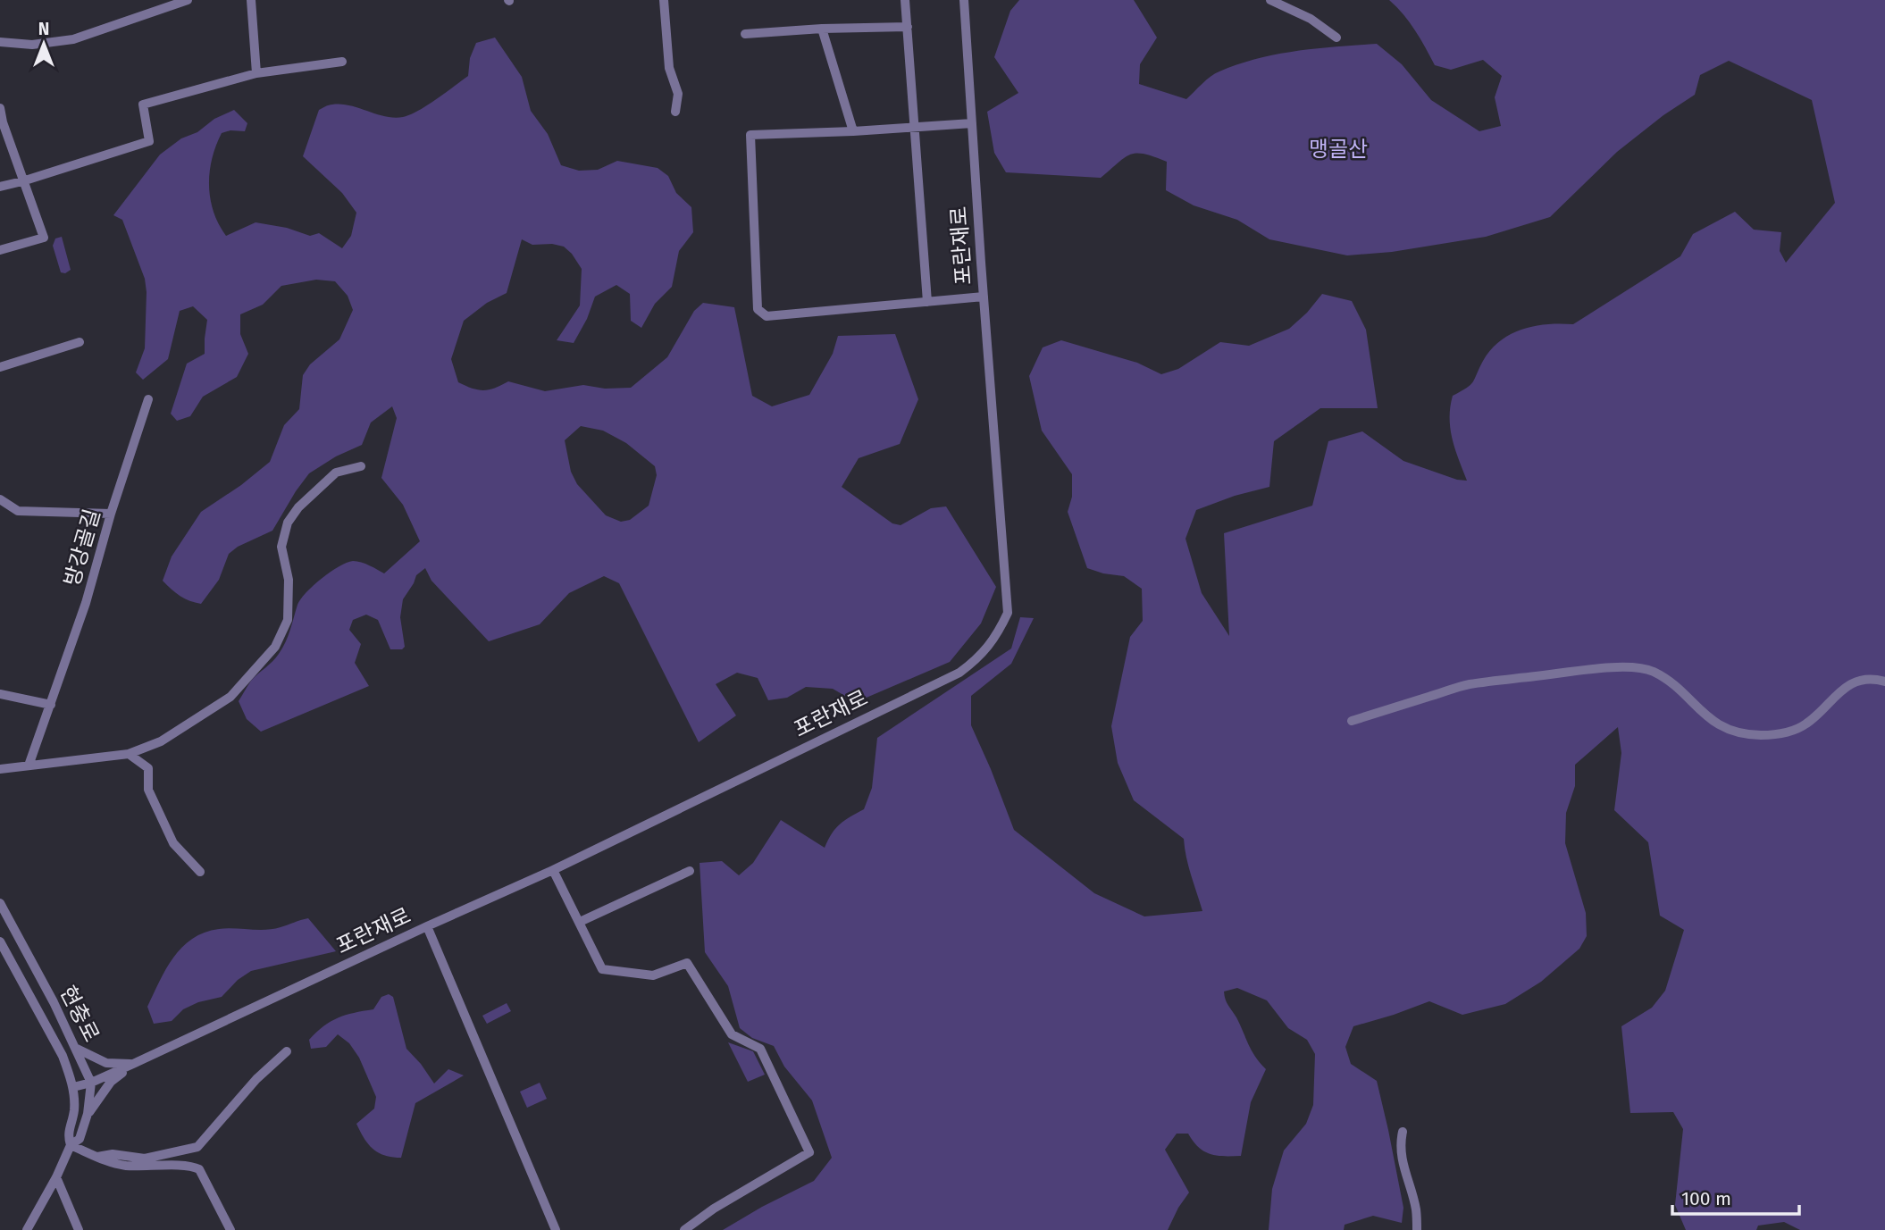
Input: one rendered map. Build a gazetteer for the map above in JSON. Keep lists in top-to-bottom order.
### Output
{
  "streets": {
    "street": ["포란재로", "방강골길", "현충로"]
  },
  "crossings": [
    ["포란재로", "현충로"]
  ],
  "parks": ["맹골산"],
  "scale_bar": "100 m",
  "north": "top"
}
